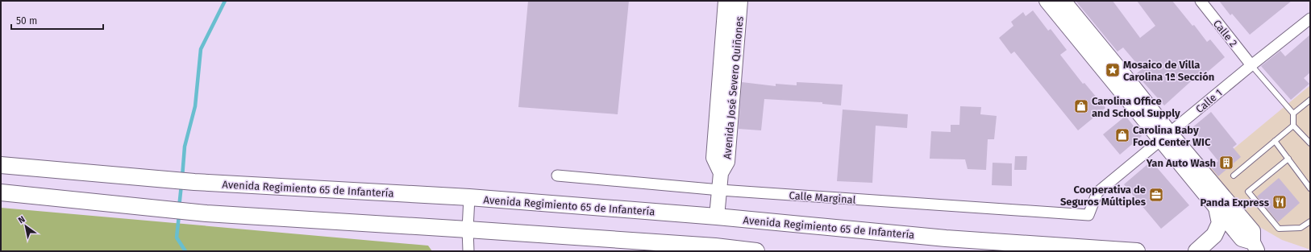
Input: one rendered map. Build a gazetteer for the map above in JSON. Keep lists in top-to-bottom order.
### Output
{
  "streets": {
    "main road": ["Avenida Regimiento 65 de Infantería"],
    "street": [
      "Calle 2",
      "Avenida José Severo Quiñones",
      "Calle 1",
      "Calle Marginal"
    ]
  },
  "crossings": [
    ["Calle 2", "Calle 1"],
    ["Avenida José Severo Quiñones", "Avenida Regimiento 65 de Infantería"],
    ["Avenida José Severo Quiñones", "Calle Marginal"],
    ["Calle 1", "Calle Marginal"]
  ],
  "places": {
    "place": ["Mosaico de Villa Carolina 1ª Sección"],
    "shop": ["Carolina Office and School Supply", "Carolina Baby Food Center WIC"],
    "building": ["Yan Auto Wash"],
    "office": ["Cooperativa de Seguros Múltiples"],
    "restaurant": ["Panda Express"]
  },
  "scale_bar": "50 m",
  "north": "top left"
}
